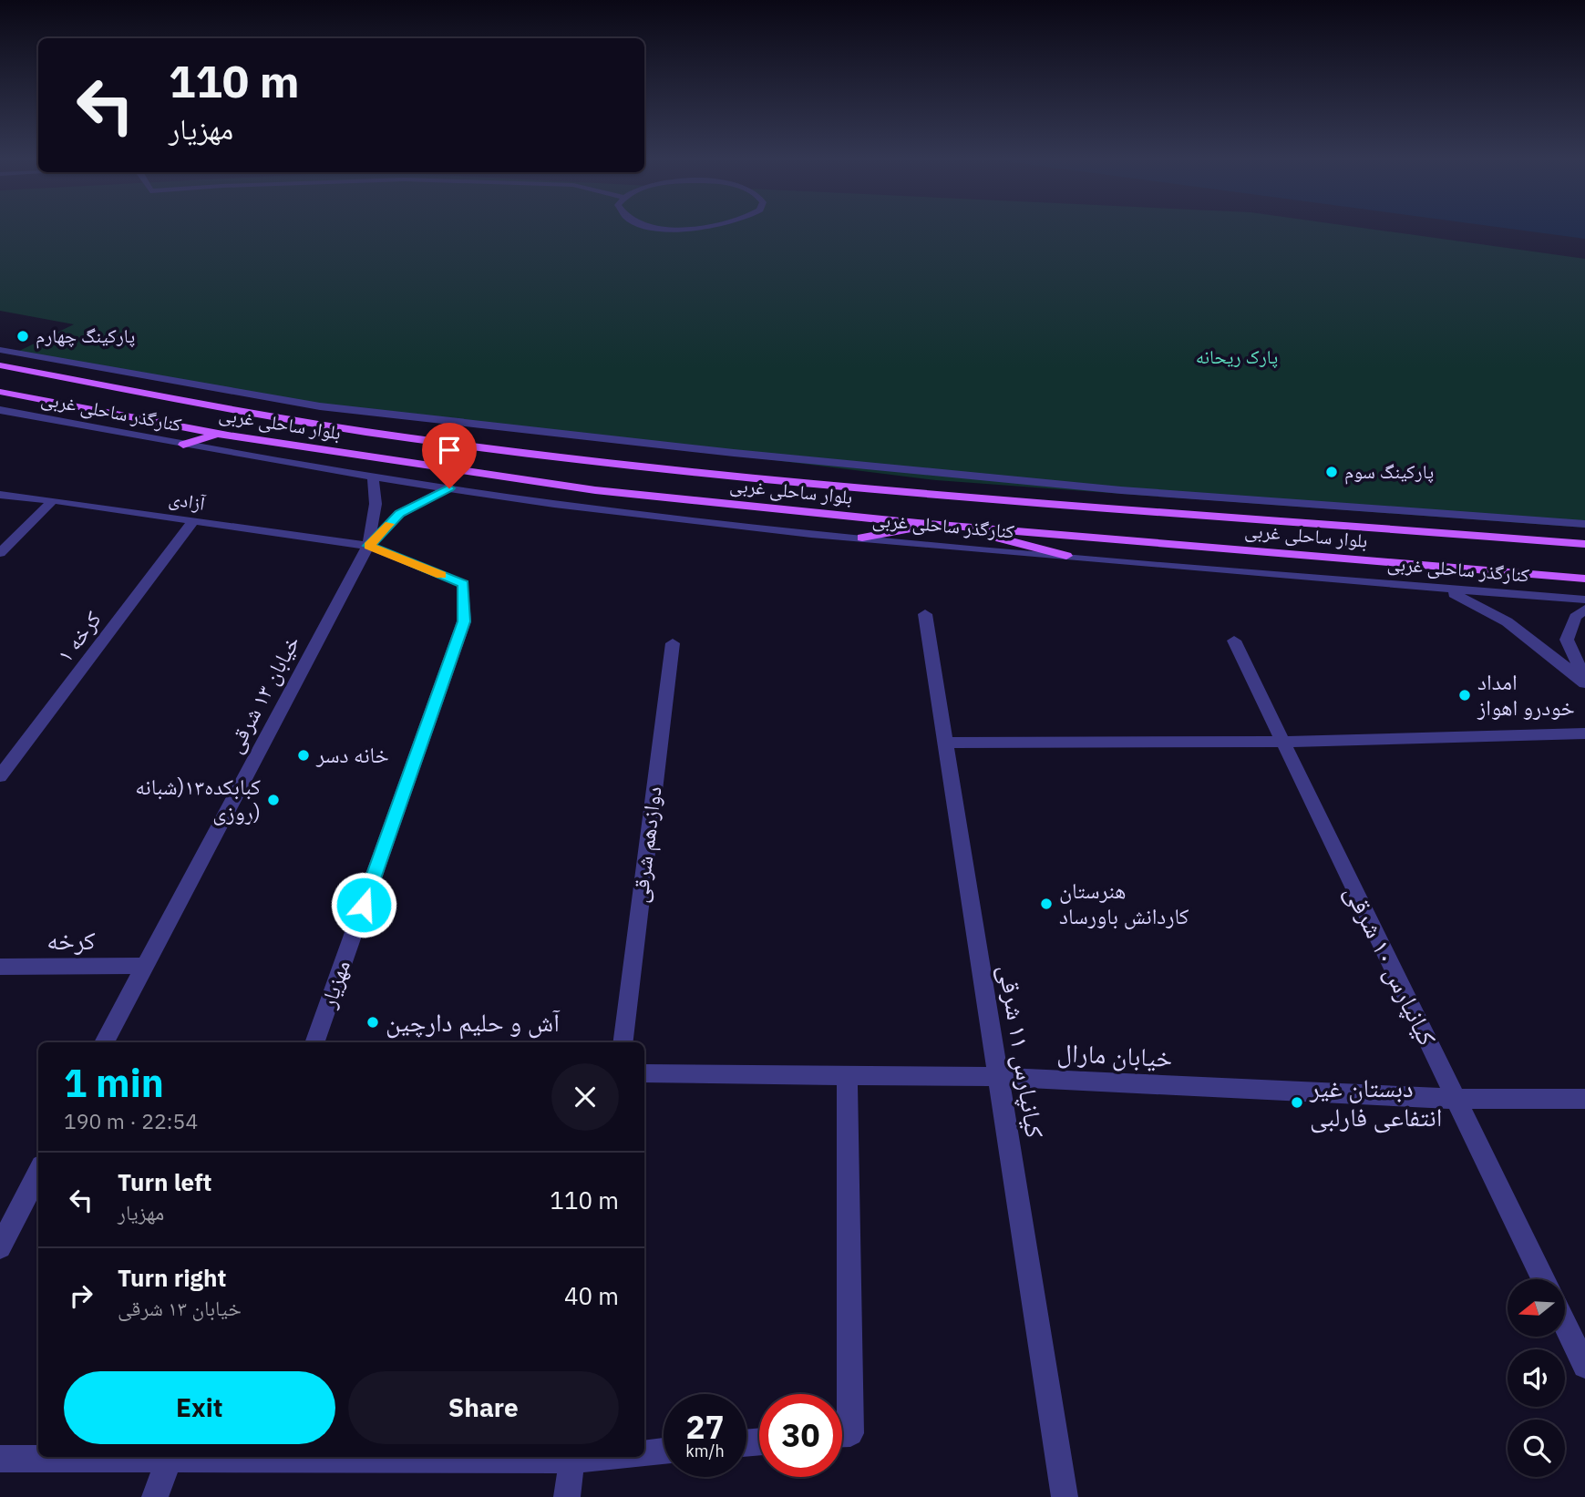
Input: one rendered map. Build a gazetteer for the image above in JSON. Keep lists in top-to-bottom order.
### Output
{
  "streets": {
    "main road": ["بلوار ساحلی غربی"],
    "street": [
      "کنارگذر ساحلی غربی",
      "آزادی",
      "کرخه ۱",
      "خیابان ۱۳ شرقی",
      "دوازدهم شرقی",
      "کرخه",
      "کیانپارس ۱۰ شرقی",
      "مهزیار",
      "کیانپارس ۱۱ شرقی",
      "خیابان مارال"
    ]
  },
  "crossings": [
    ["کنارگذر ساحلی غربی", "خیابان ۱۳ شرقی"],
    ["آزادی", "کرخه ۱"],
    ["آزادی", "خیابان ۱۳ شرقی"],
    ["آزادی", "مهزیار"],
    ["خیابان ۱۳ شرقی", "کرخه"],
    ["خیابان ۱۳ شرقی", "مهزیار"],
    ["کیانپارس ۱۰ شرقی", "خیابان مارال"],
    ["کیانپارس ۱۱ شرقی", "خیابان مارال"]
  ],
  "parks": ["پارک ریحانه"],
  "places": [
    "پارکینگ چهارم",
    "پارکینگ سوم",
    "امداد خودرو اهواز",
    "خانه دسر",
    "کبابکده۱۳(شبانه روزی)",
    "هنرستان کاردانش باورساد",
    "آش و حلیم دارچین",
    "دبستان غیر انتفاعی فارلبی"
  ],
  "north": "left",
  "page": {
    "turn": ["110 m", "مهزیار"],
    "heading": ["1 min", "190 m · 22:54"],
    "list": [
      {
        "name": "Turn left",
        "note": "مهزیار",
        "value": "110 m"
      },
      {
        "name": "Turn right",
        "note": "خیابان ۱۳ شرقی",
        "value": "40 m"
      }
    ],
    "buttons": ["Exit", "Share"],
    "speed": "27 km/h",
    "limit": "30"
  }
}
